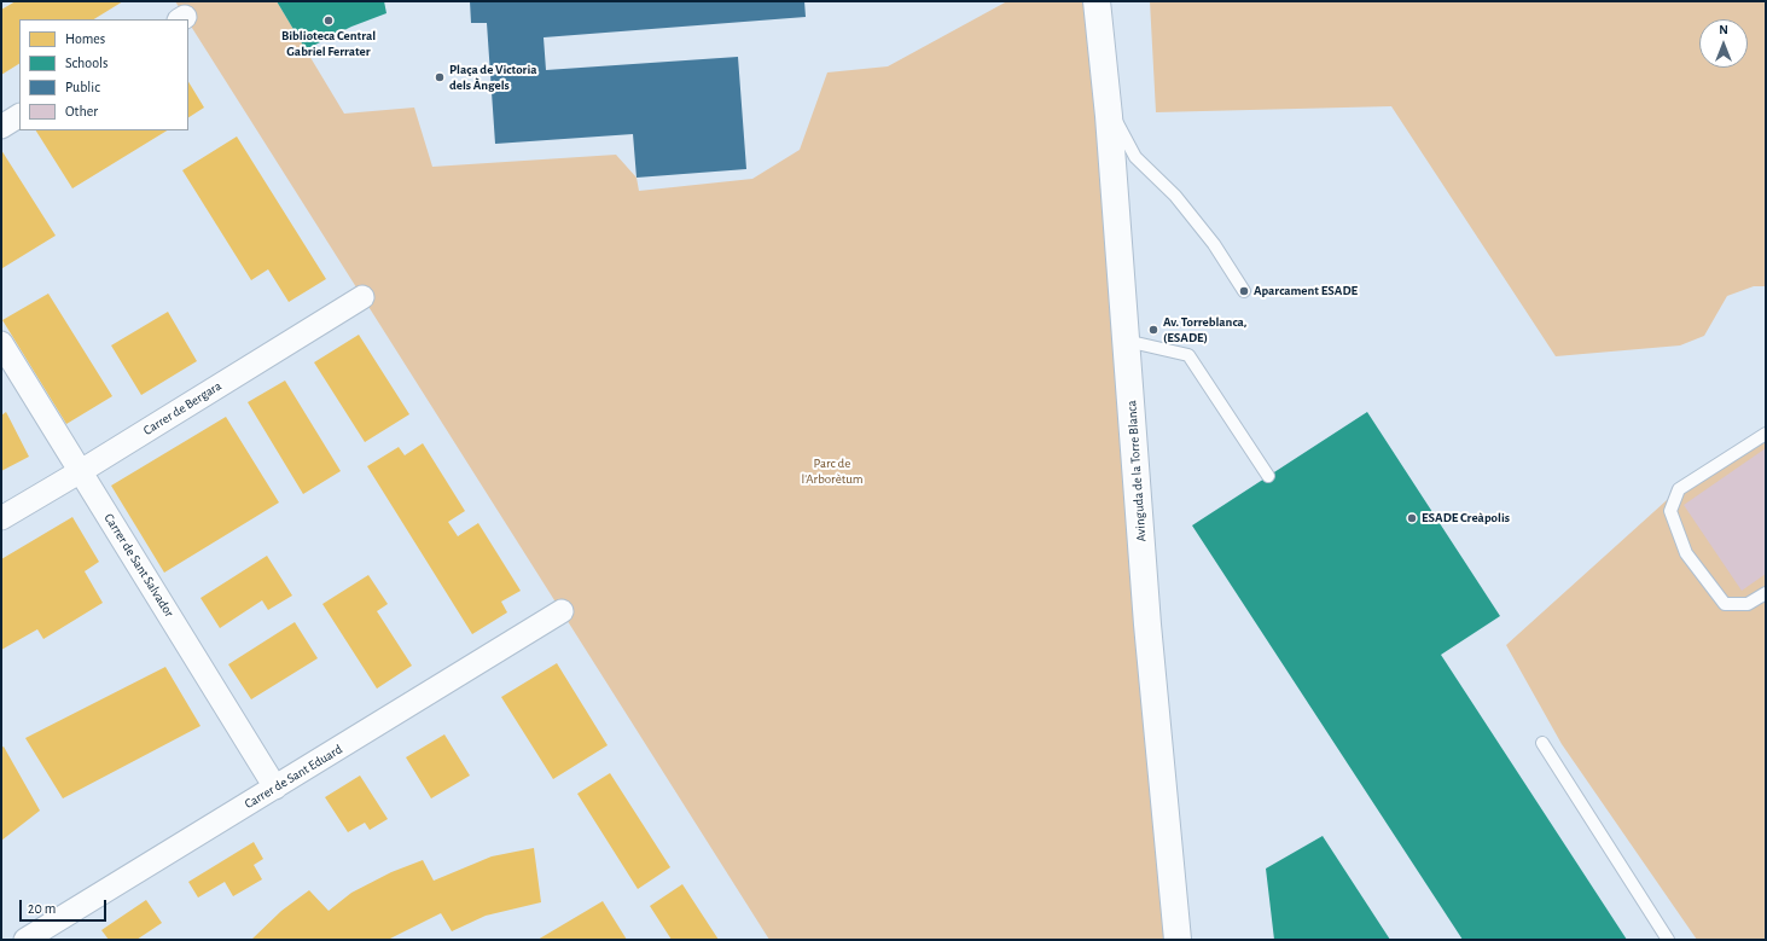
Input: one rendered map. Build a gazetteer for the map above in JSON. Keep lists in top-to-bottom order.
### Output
{
  "streets": {
    "main road": ["Avinguda de la Torre Blanca"],
    "street": ["Carrer de Bergara", "Carrer de Sant Salvador", "Carrer de Sant Eduard"]
  },
  "crossings": [
    ["Carrer de Bergara", "Carrer de Sant Salvador"],
    ["Carrer de Sant Salvador", "Carrer de Sant Eduard"]
  ],
  "parks": ["Parc de l'Arborètum"],
  "places": [
    "Biblioteca Central Gabriel Ferrater",
    "Plaça de Victoria dels Àngels",
    "Aparcament ESADE",
    "Av. Torreblanca, (ESADE)",
    "ESADE Creàpolis"
  ],
  "legend": [
    "Homes",
    "Schools",
    "Public",
    "Other"
  ],
  "scale_bar": "20 m",
  "north": "top"
}
